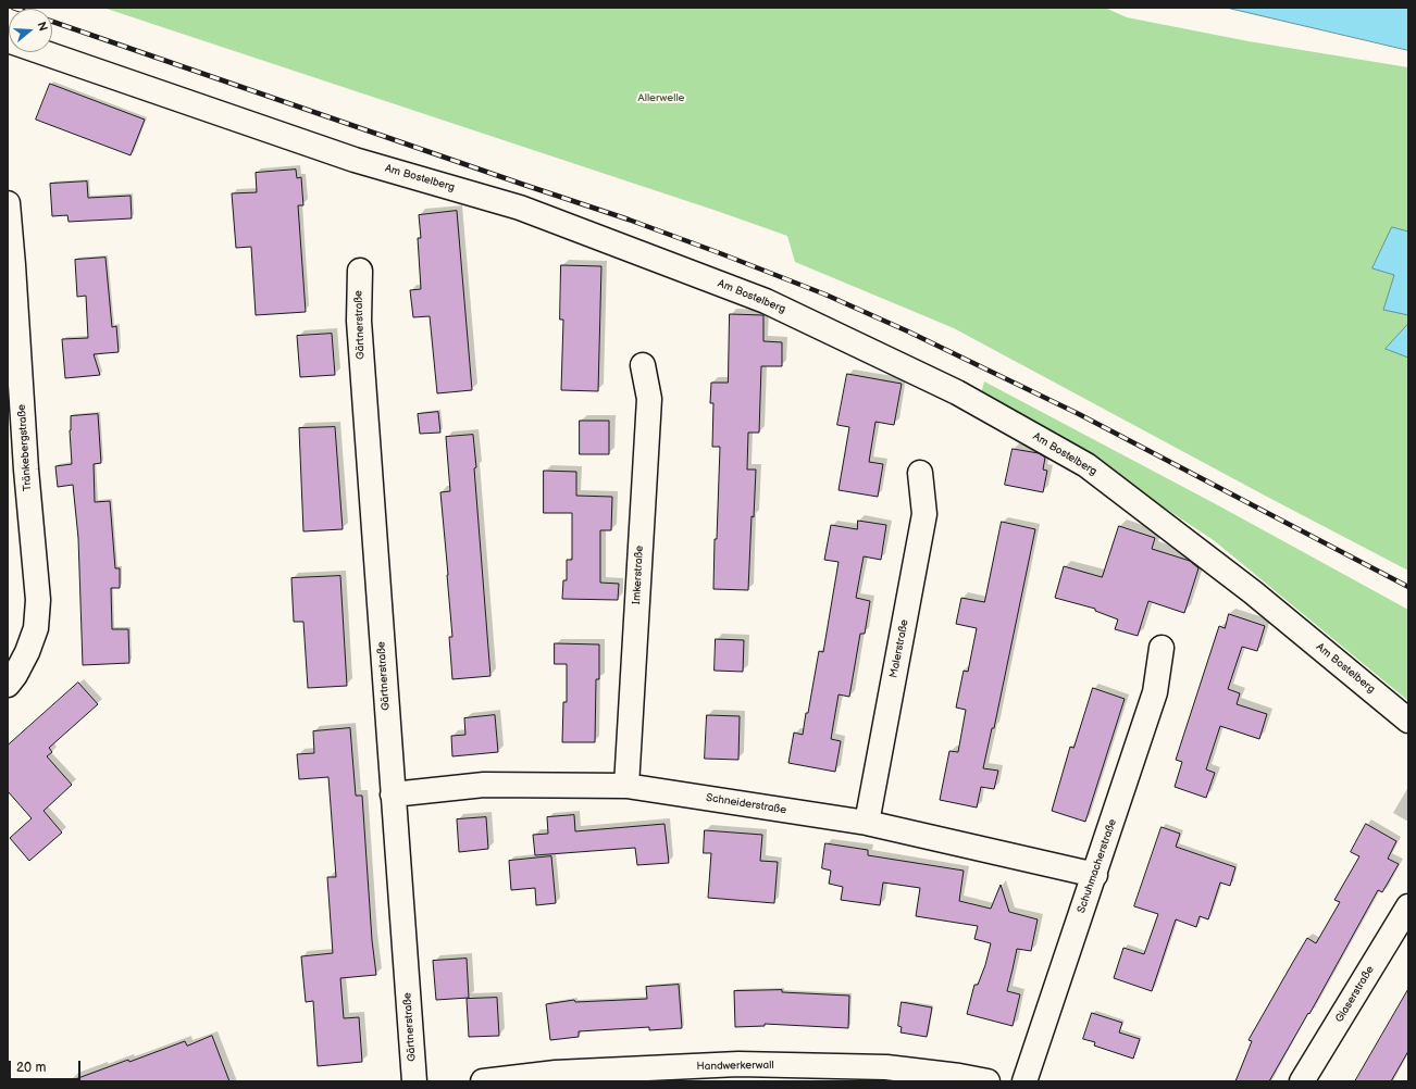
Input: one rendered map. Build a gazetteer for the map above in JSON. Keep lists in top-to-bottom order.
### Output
{
  "streets": {
    "street": [
      "Am Bostelberg",
      "Gärtnerstraße",
      "Tränkebergstraße",
      "Imkerstraße",
      "Malerstraße",
      "Schneiderstraße",
      "Schuhmacherstraße",
      "Glaserstraße",
      "Handwerkerwall"
    ]
  },
  "crossings": [
    ["Gärtnerstraße", "Schneiderstraße"],
    ["Imkerstraße", "Schneiderstraße"],
    ["Malerstraße", "Schneiderstraße"],
    ["Schneiderstraße", "Schuhmacherstraße"]
  ],
  "parks": ["Allerwelle"],
  "scale_bar": "20 m",
  "north": "right"
}
